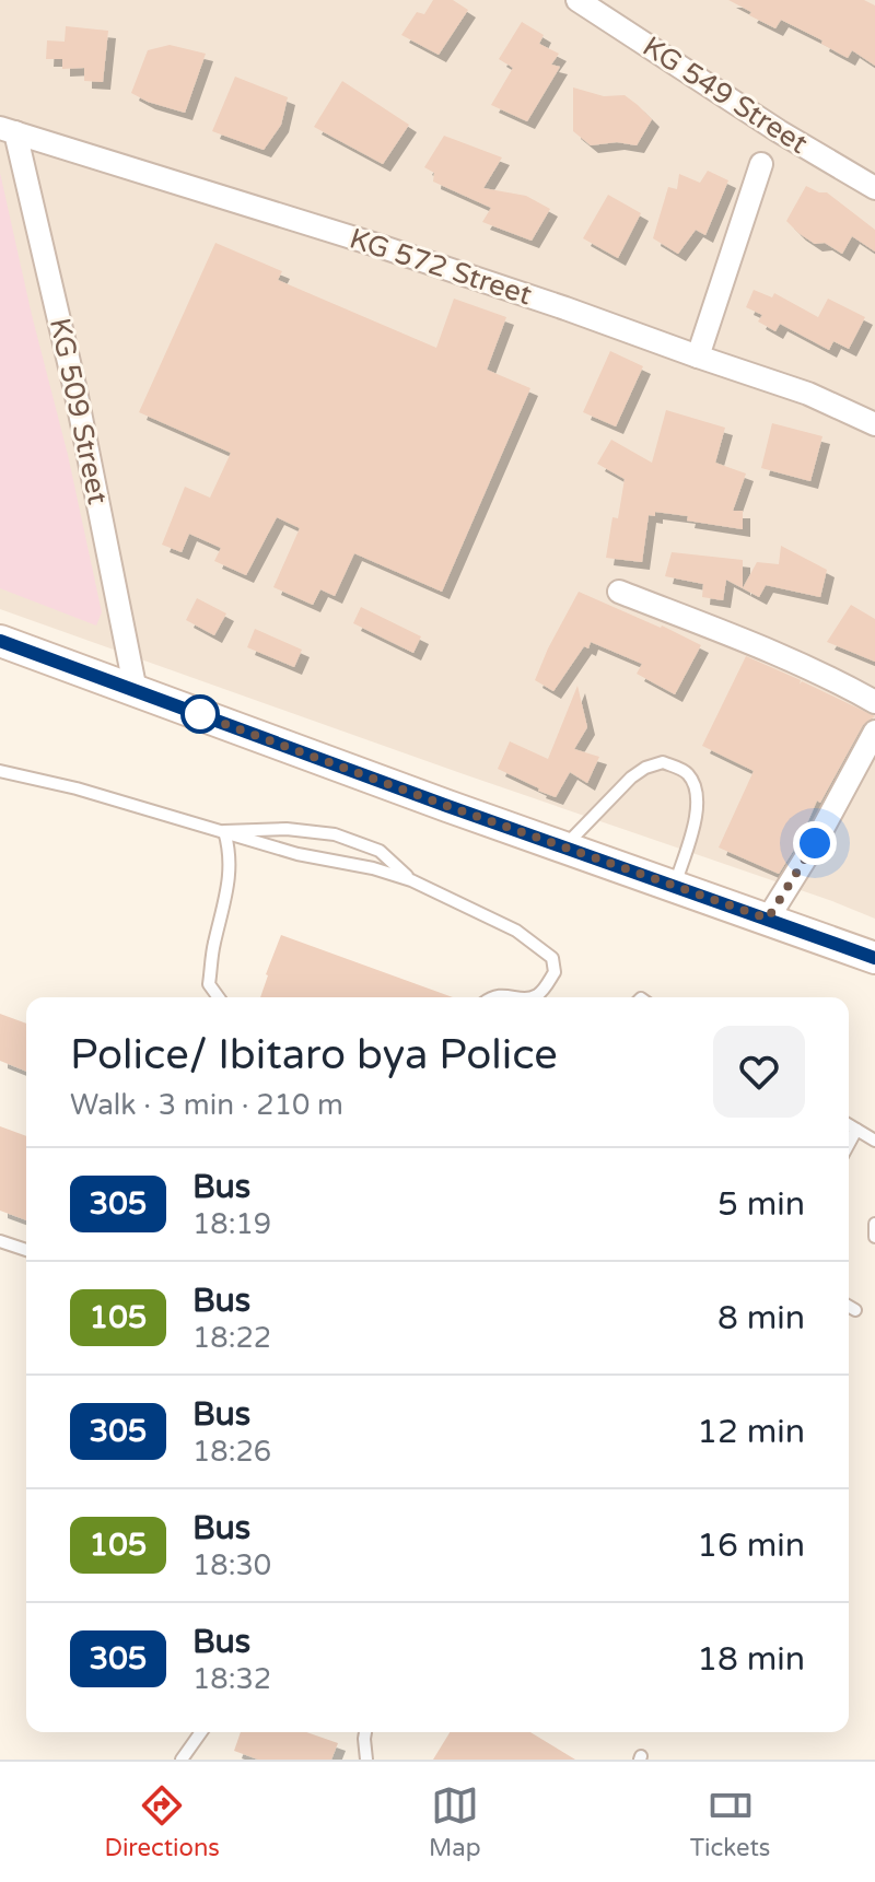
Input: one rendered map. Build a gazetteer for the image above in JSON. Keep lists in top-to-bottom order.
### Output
{
  "streets": {
    "street": ["KG 549 Street", "KG 572 Street", "KG 509 Street"]
  },
  "crossings": [
    ["KG 572 Street", "KG 509 Street"]
  ],
  "lines": ["bus line 305"],
  "page": {
    "heading": ["Police/ Ibitaro bya Police", "Walk · 3 min · 210 m"],
    "list": [
      {
        "mark": "305",
        "name": "Bus",
        "note": "18:19",
        "value": "5 min"
      },
      {
        "mark": "105",
        "name": "Bus",
        "note": "18:22",
        "value": "8 min"
      },
      {
        "mark": "305",
        "name": "Bus",
        "note": "18:26",
        "value": "12 min"
      },
      {
        "mark": "105",
        "name": "Bus",
        "note": "18:30",
        "value": "16 min"
      },
      {
        "mark": "305",
        "name": "Bus",
        "note": "18:32",
        "value": "18 min"
      }
    ],
    "tabs": ["Directions", "Map", "Tickets"]
  }
}
